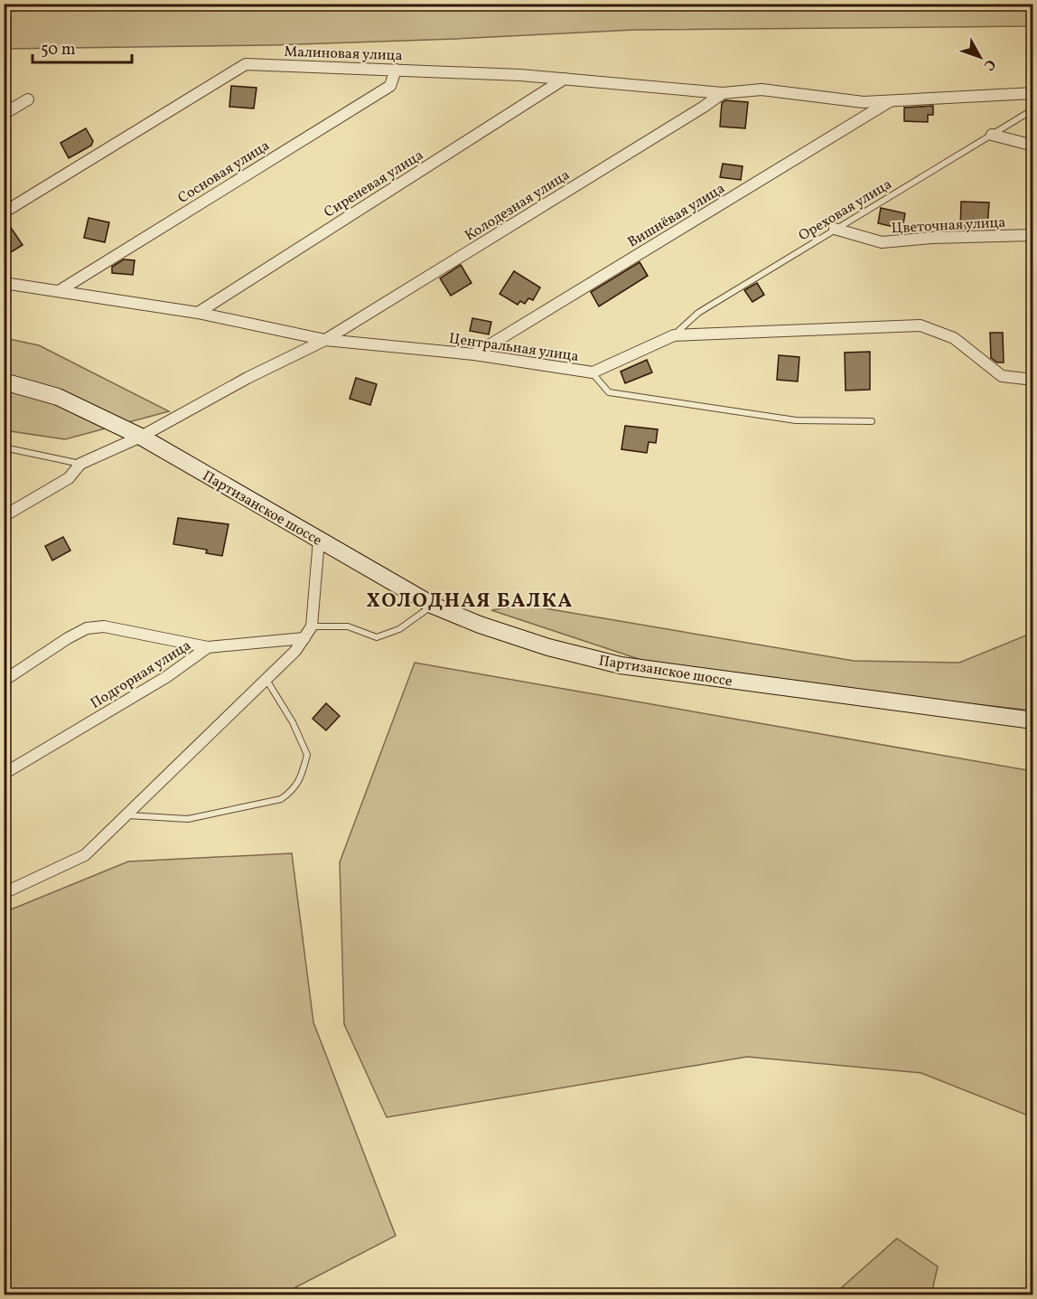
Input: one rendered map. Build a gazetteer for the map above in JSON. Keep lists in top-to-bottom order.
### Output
{
  "streets": {
    "main road": ["Партизанское шоссе"],
    "street": [
      "Малиновая улица",
      "Сосновая улица",
      "Сиреневая улица",
      "Колодезная улица",
      "Вишнёвая улица",
      "Цветочная улица",
      "Центральная улица",
      "Подгорная улица"
    ],
    "lane": ["Ореховая улица"]
  },
  "crossings": [
    ["Малиновая улица", "Сосновая улица"],
    ["Малиновая улица", "Сиреневая улица"],
    ["Малиновая улица", "Колодезная улица"],
    ["Малиновая улица", "Вишнёвая улица"],
    ["Сосновая улица", "Центральная улица"],
    ["Сиреневая улица", "Центральная улица"],
    ["Колодезная улица", "Центральная улица"],
    ["Колодезная улица", "Партизанское шоссе"],
    ["Ореховая улица", "Цветочная улица"],
    ["Ореховая улица", "Центральная улица"],
    ["Вишнёвая улица", "Центральная улица"]
  ],
  "districts": ["ХОЛОДНАЯ БАЛКА"],
  "scale_bar": "50 m",
  "north": "bottom right"
}
